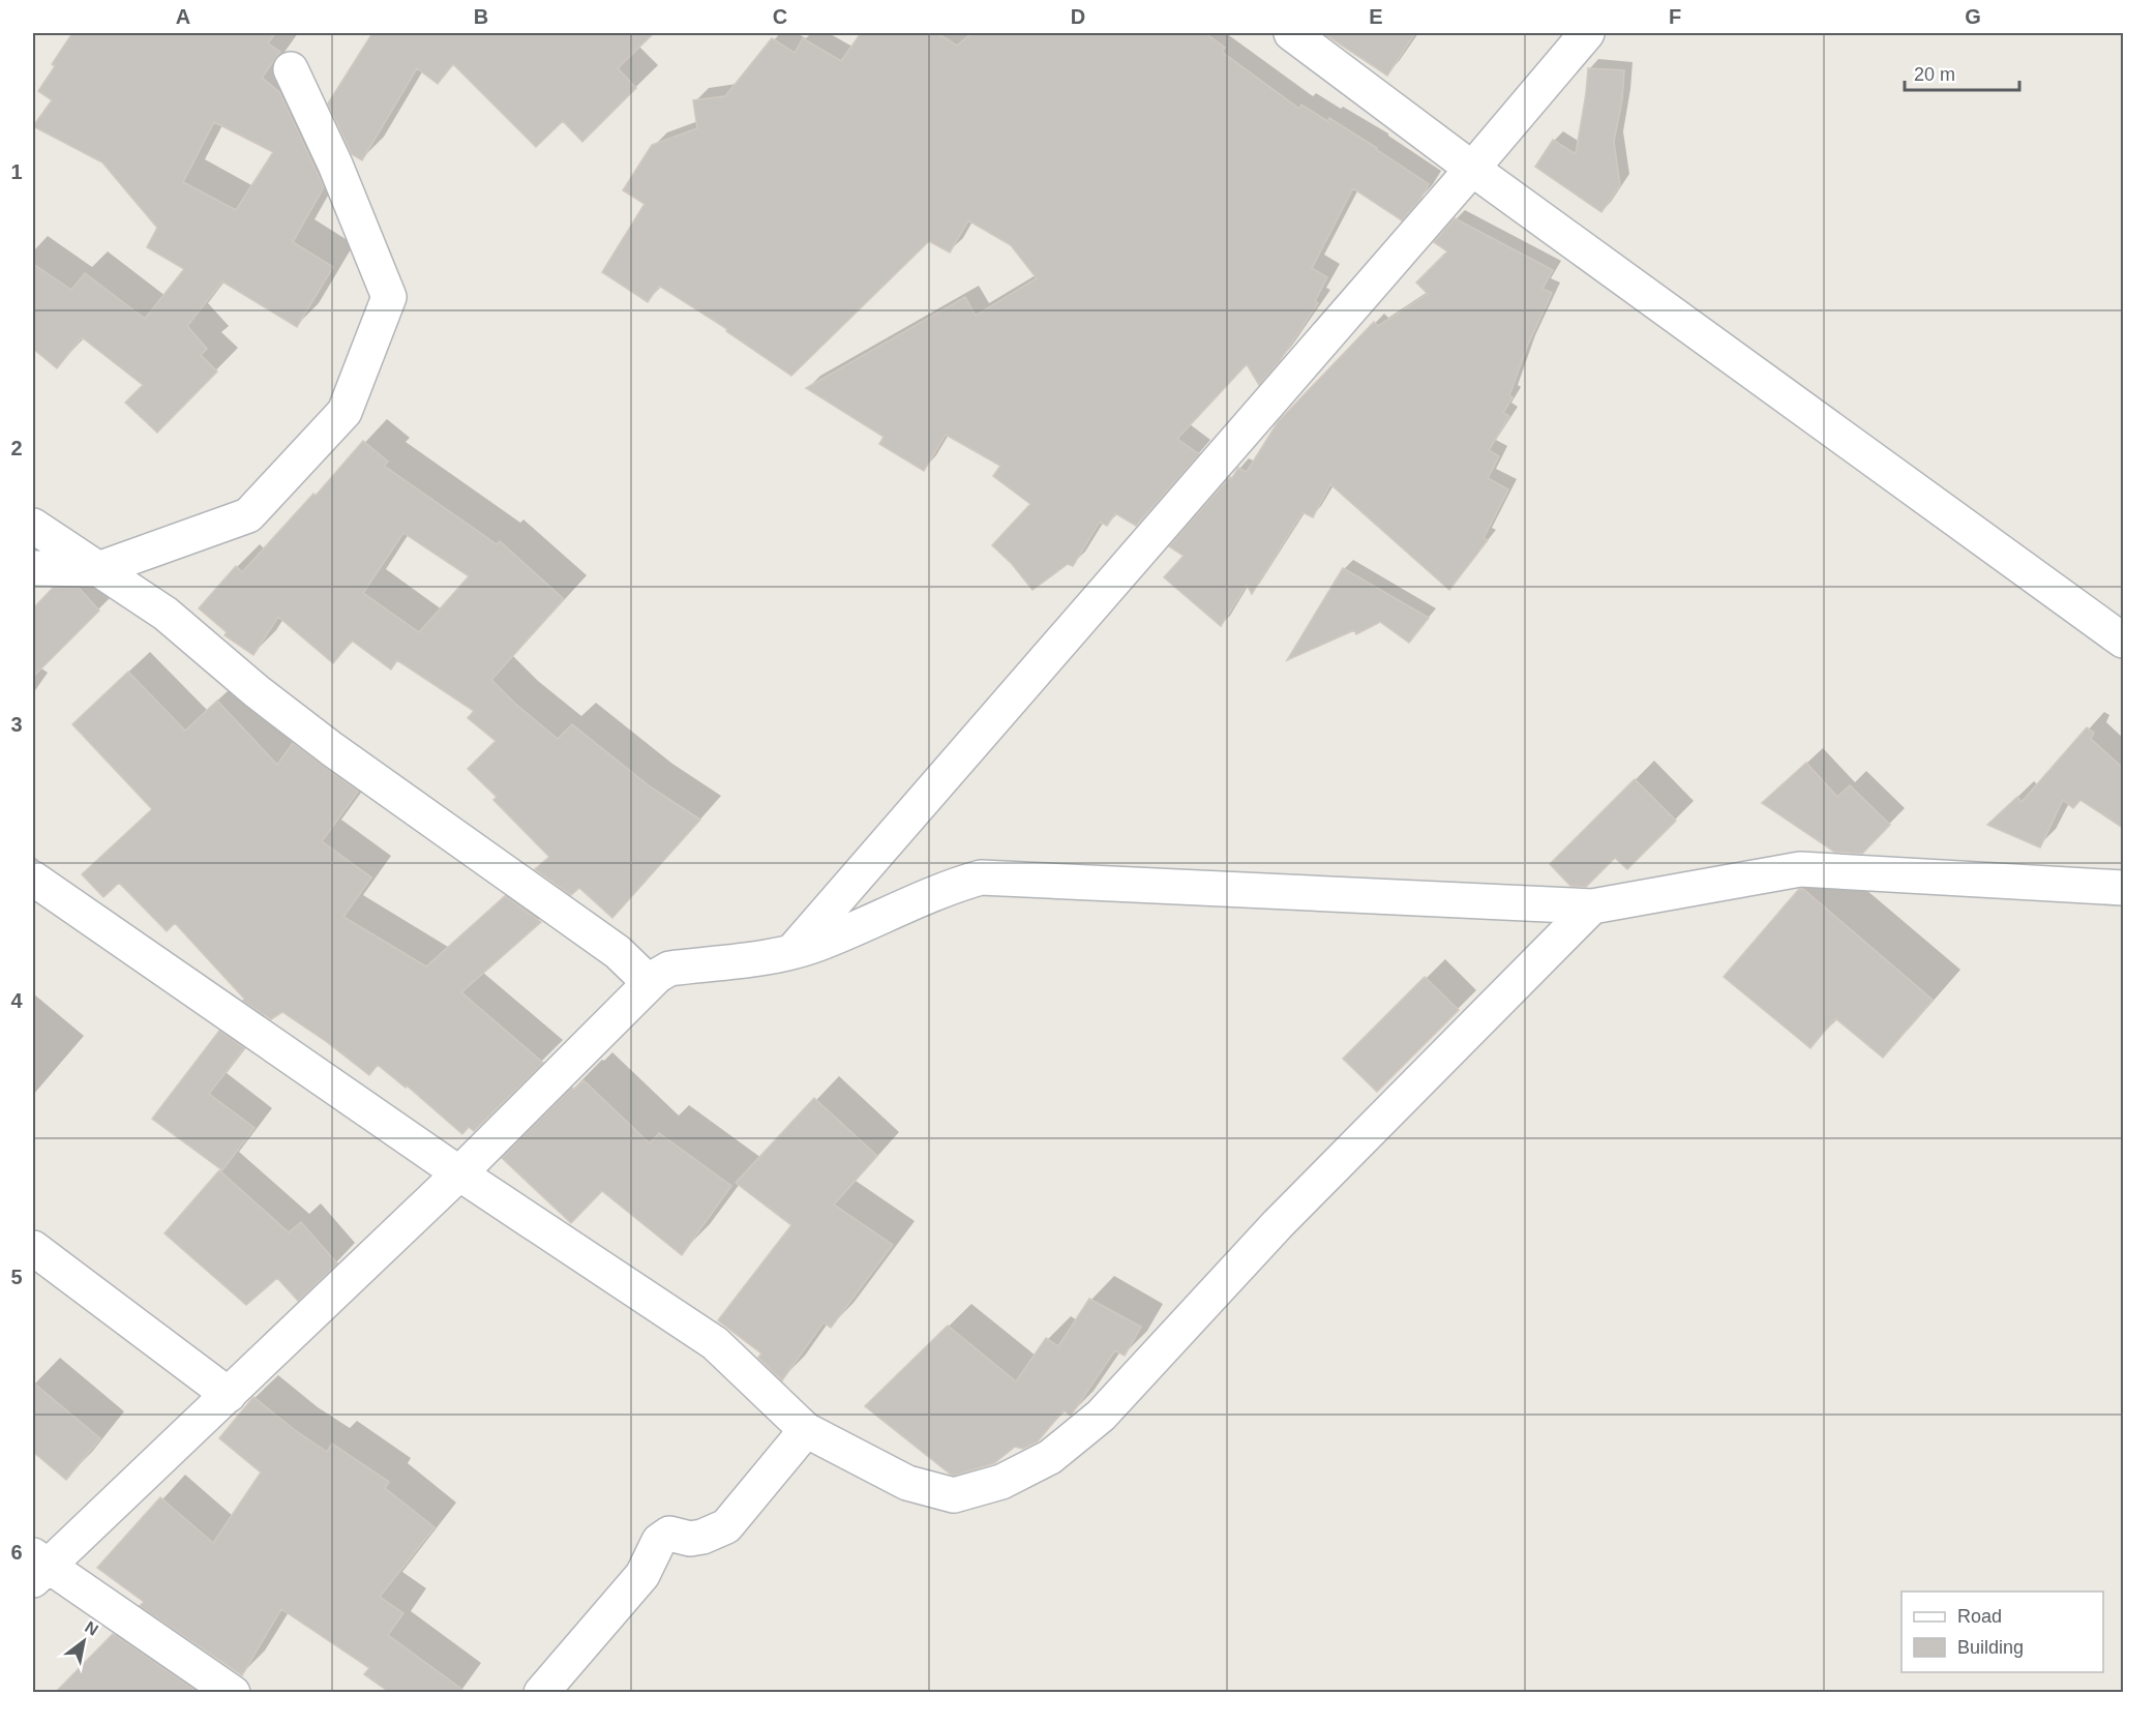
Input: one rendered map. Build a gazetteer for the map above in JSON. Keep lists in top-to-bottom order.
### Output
{
  "legend": ["Road", "Building"],
  "scale_bar": "20 m",
  "north": "top right",
  "grid": {
    "columns": [
      "A",
      "B",
      "C",
      "D",
      "E",
      "F",
      "G"
    ],
    "rows": [
      "1",
      "2",
      "3",
      "4",
      "5",
      "6"
    ]
  }
}
